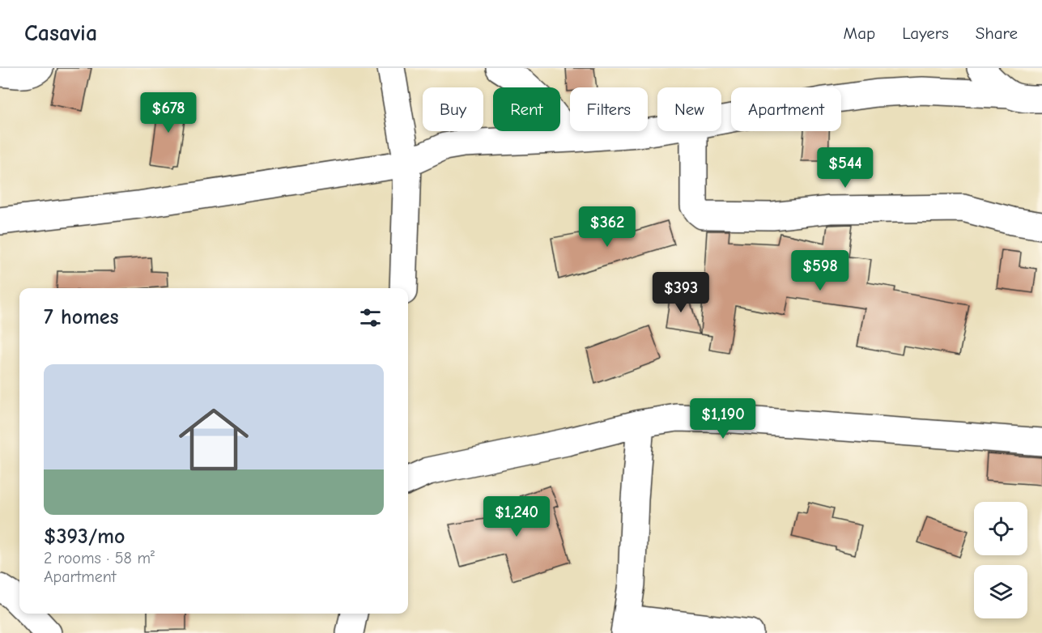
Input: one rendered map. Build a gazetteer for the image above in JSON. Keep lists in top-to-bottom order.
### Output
{
  "page": {
    "header": "Casavia",
    "nav": ["Map", "Layers", "Share"],
    "chip": [
      "Buy",
      "Rent",
      "Filters",
      "New",
      "Apartment"
    ],
    "price": [
      "$678",
      "$544",
      "$362",
      "$598",
      "$393",
      "$1,190",
      "$1,240"
    ],
    "heading": "7 homes",
    "list": [
      {
        "name": "$393/mo",
        "note": "2 rooms · 58 m² · Apartment"
      }
    ]
  }
}
